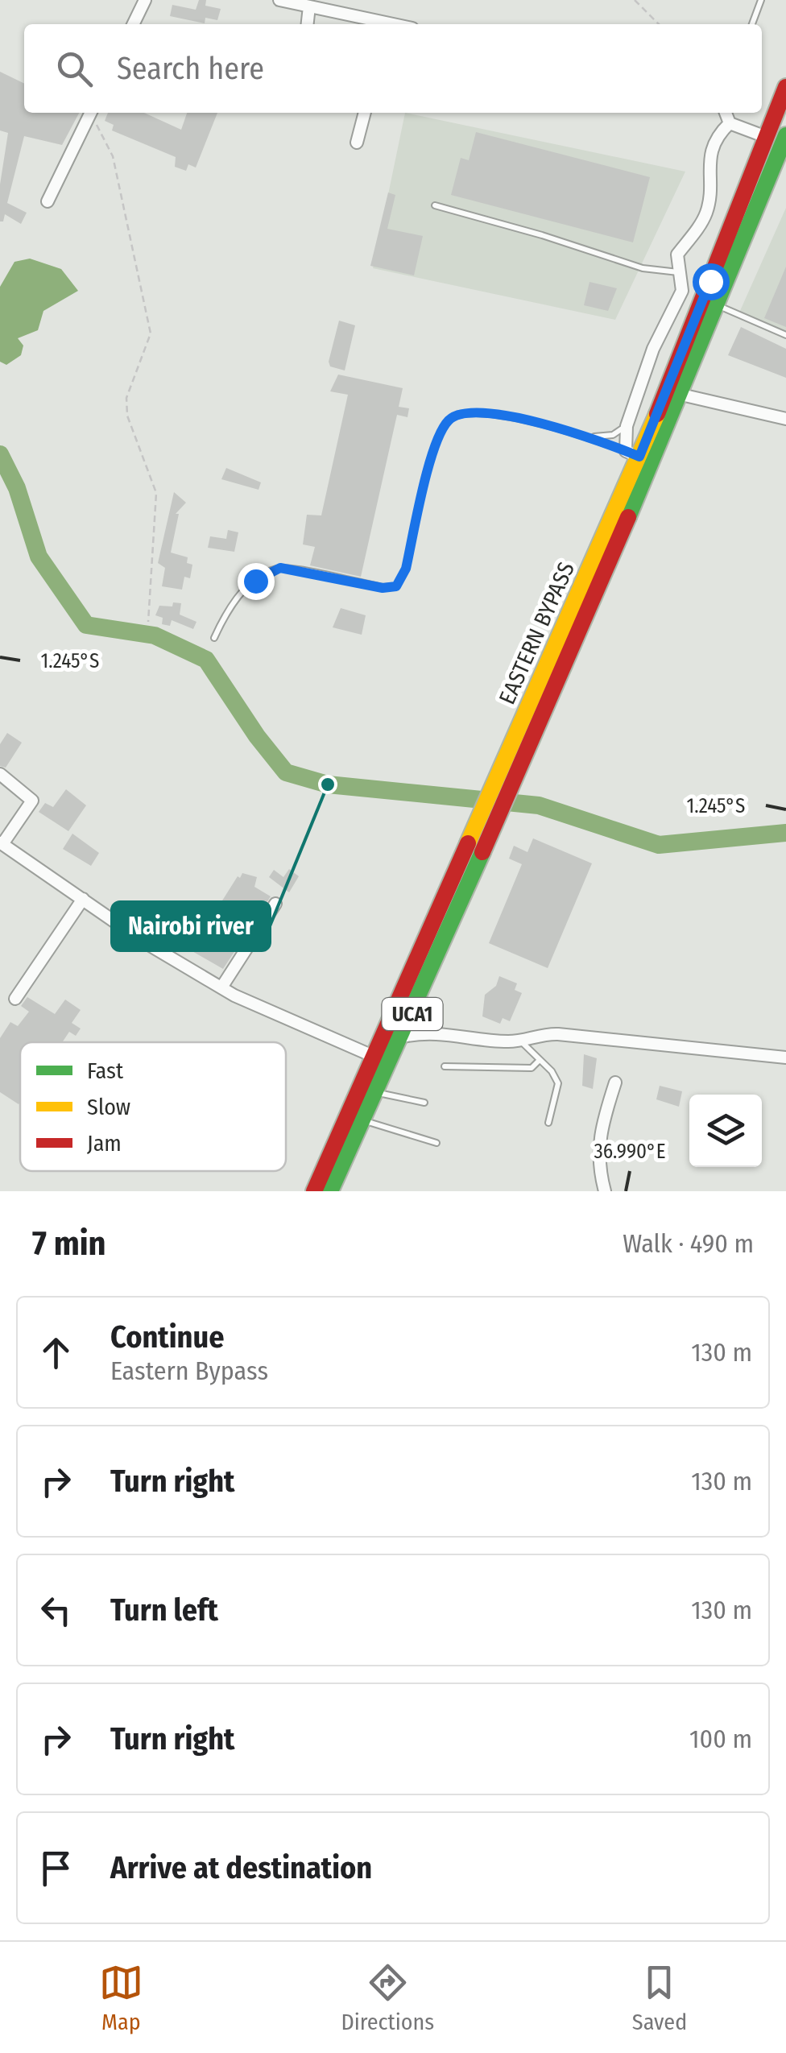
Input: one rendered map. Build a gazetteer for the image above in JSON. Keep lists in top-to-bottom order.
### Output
{
  "streets": {
    "main road": ["EASTERN BYPASS", "UCA1"]
  },
  "places": ["Nairobi river"],
  "legend": ["Fast", "Slow", "Jam"],
  "page": {
    "search": "Search here",
    "heading": ["7 min", "Walk · 490 m"],
    "list": [
      ["Continue", "Eastern Bypass", "130 m"],
      ["Turn right", "130 m"],
      ["Turn left", "130 m"],
      ["Turn right", "100 m"],
      "Arrive at destination"
    ],
    "nav": ["Map", "Directions", "Saved"]
  },
  "coordinates": ["1.245°S", "36.990°E"]
}
